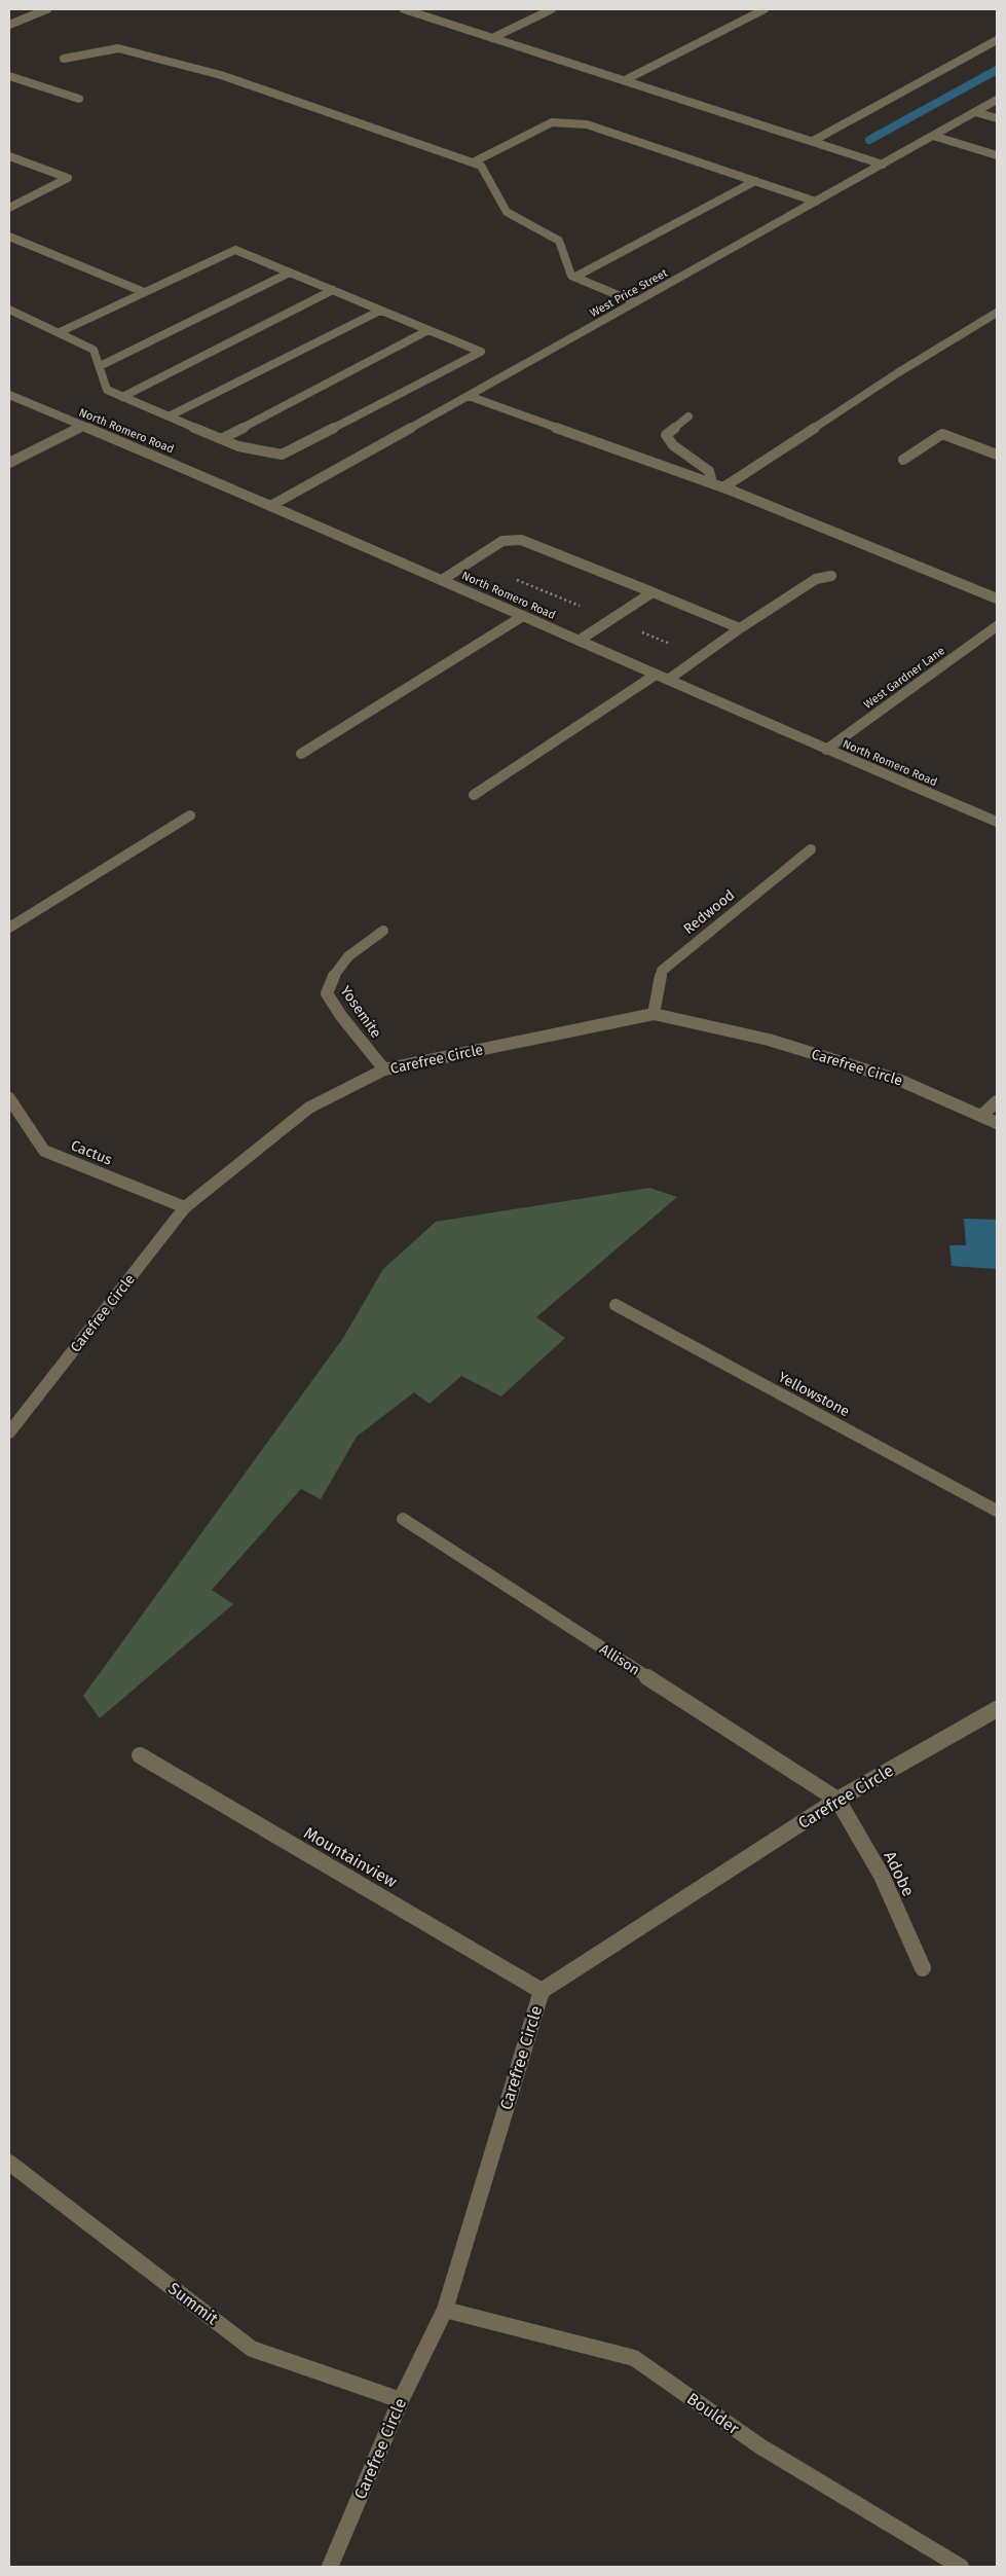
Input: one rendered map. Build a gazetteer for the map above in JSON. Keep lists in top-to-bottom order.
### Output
{
  "streets": {
    "street": [
      "West Price Street",
      "North Romero Road",
      "West Gardner Lane",
      "Redwood",
      "Yosemite",
      "Carefree Circle",
      "Cactus",
      "Yellowstone",
      "Allison",
      "Mountainview",
      "Adobe",
      "Summit",
      "Boulder"
    ]
  },
  "crossings": [
    ["West Price Street", "North Romero Road"],
    ["North Romero Road", "West Gardner Lane"],
    ["Redwood", "Carefree Circle"],
    ["Yosemite", "Carefree Circle"],
    ["Carefree Circle", "Cactus"],
    ["Carefree Circle", "Allison"],
    ["Carefree Circle", "Mountainview"],
    ["Carefree Circle", "Adobe"],
    ["Carefree Circle", "Summit"],
    ["Carefree Circle", "Boulder"],
    ["Allison", "Adobe"]
  ]
}
